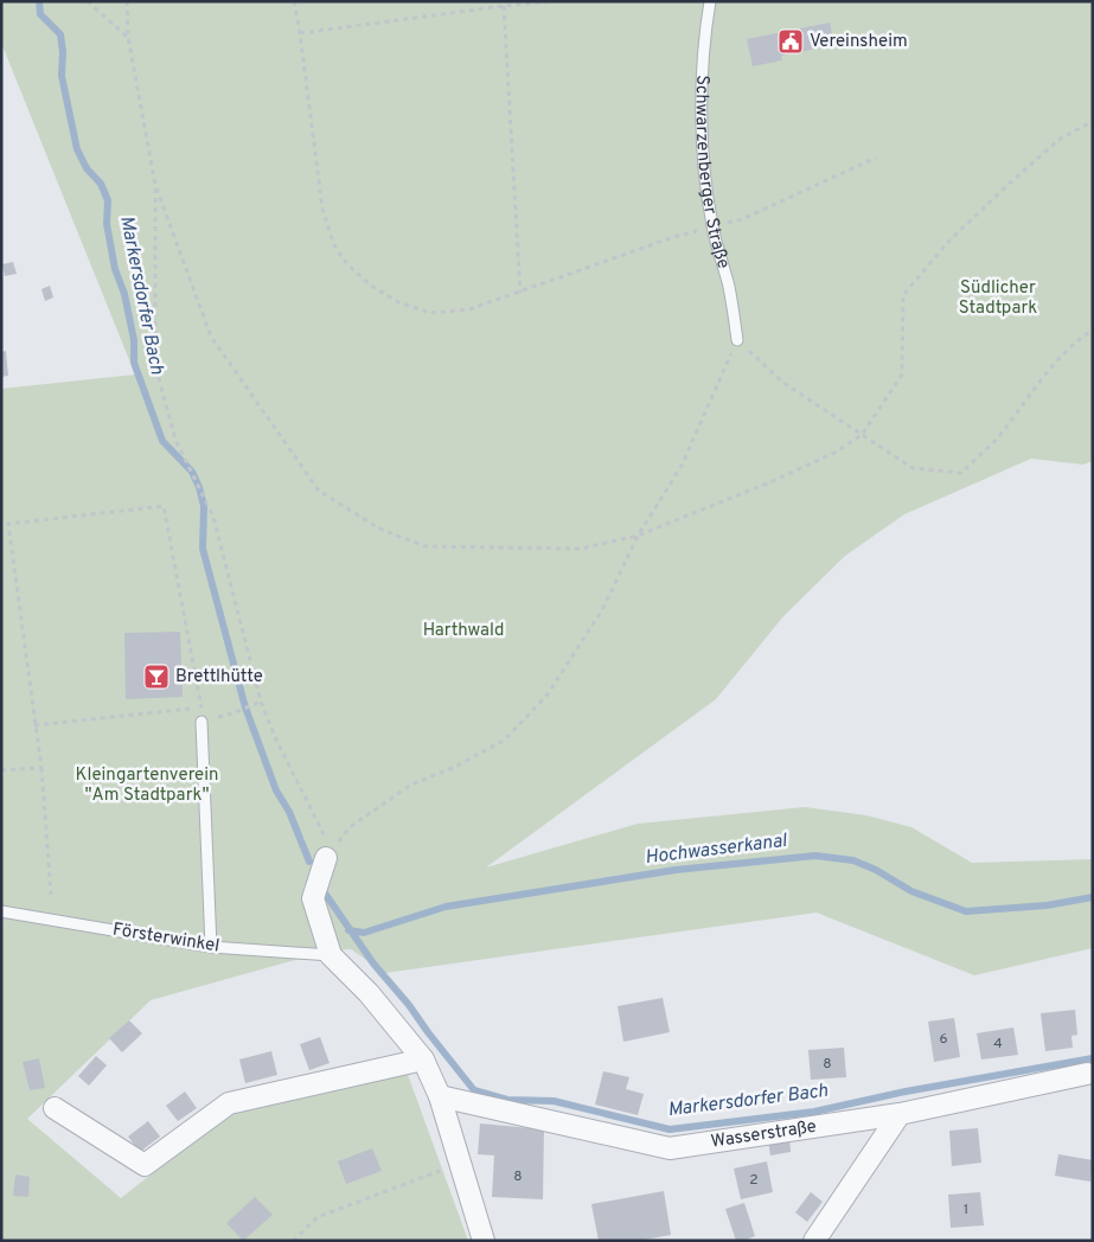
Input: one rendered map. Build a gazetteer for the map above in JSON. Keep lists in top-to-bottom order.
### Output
{
  "streets": {
    "street": ["Wasserstraße"],
    "lane": ["Schwarzenberger Straße", "Försterwinkel"]
  },
  "water": ["Markersdorfer Bach", "Hochwasserkanal"],
  "parks": ["Südlicher Stadtpark", "Harthwald", "Kleingartenverein \"Am Stadtpark\""],
  "places": {
    "public building": ["Vereinsheim"],
    "bar": ["Brettlhütte"]
  },
  "house_numbers": [
    "6",
    "4",
    "8",
    "8",
    "2",
    "1"
  ]
}
